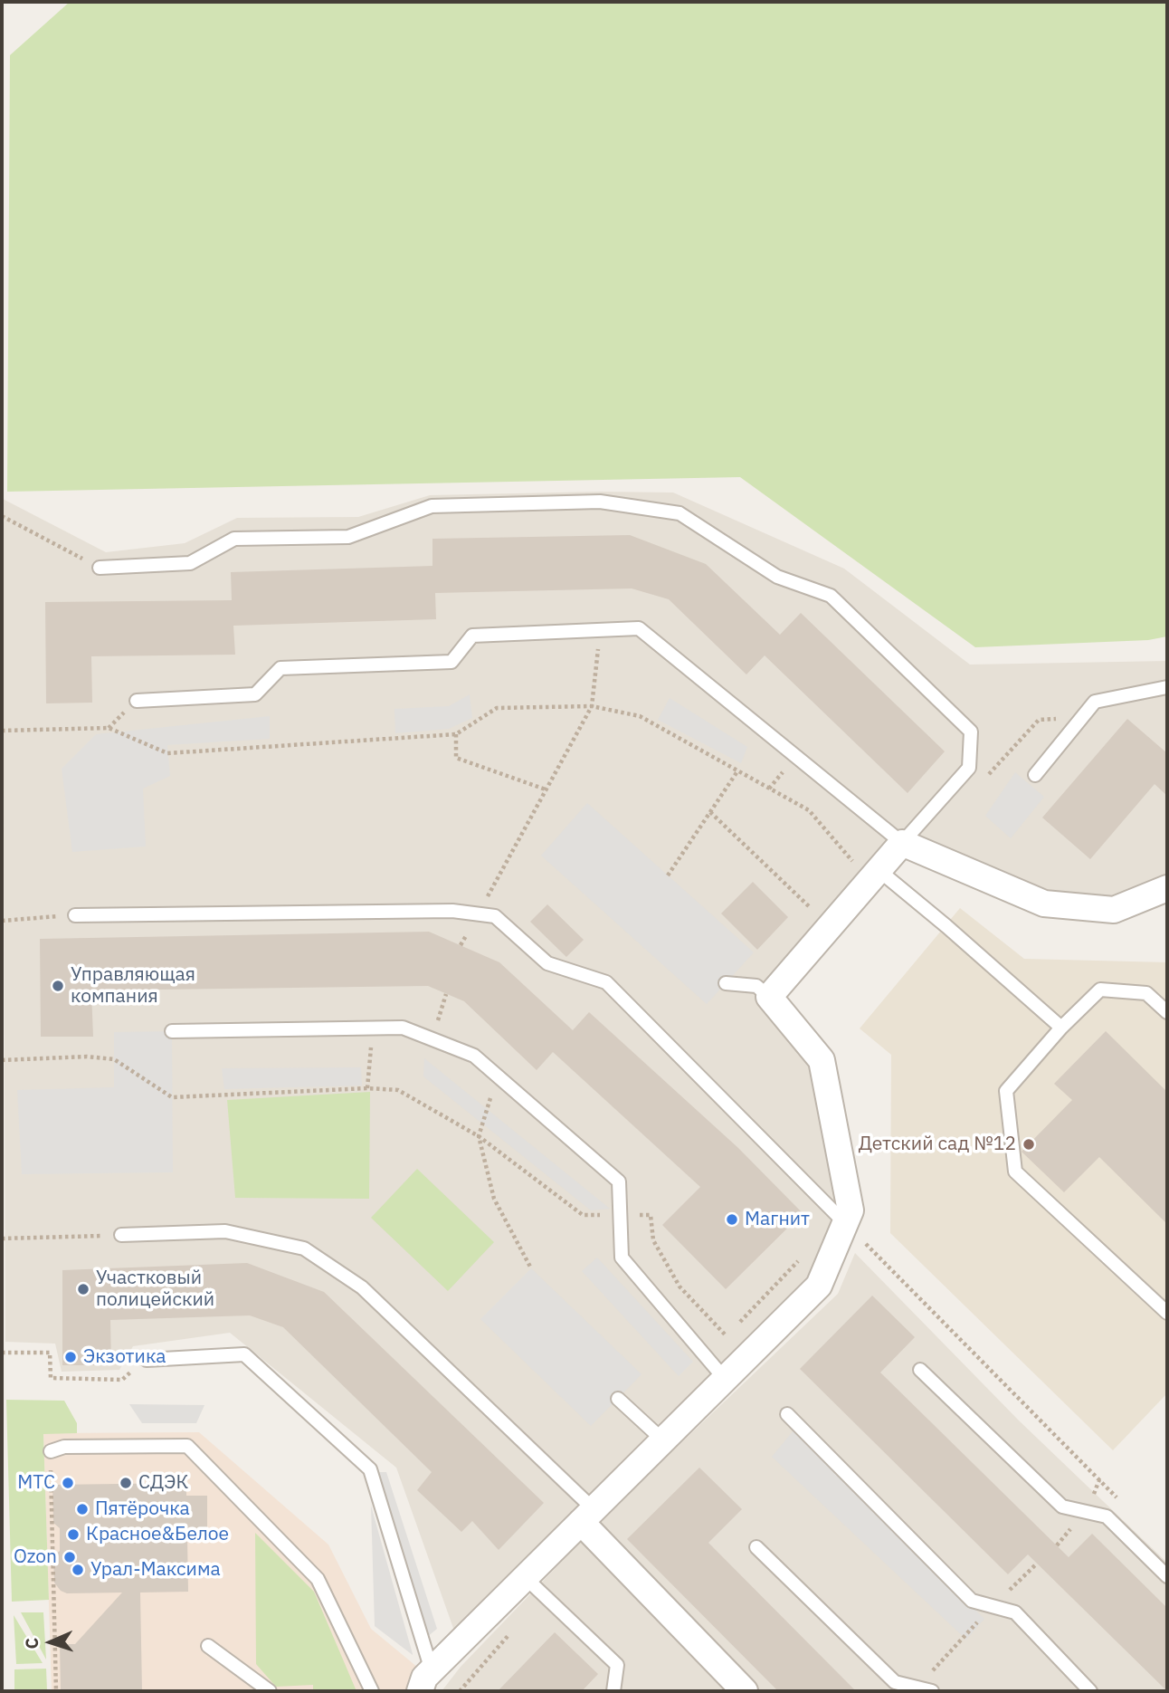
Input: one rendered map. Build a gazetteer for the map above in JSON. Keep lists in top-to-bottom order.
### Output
{
  "places": [
    "Управляющая компания",
    "Детский сад №12",
    "Магнит",
    "Участковый полицейский",
    "Экзотика",
    "МТС",
    "СДЭК",
    "Пятёрочка",
    "Красное&Белое",
    "Ozon",
    "Урал-Максима"
  ],
  "north": "left"
}
